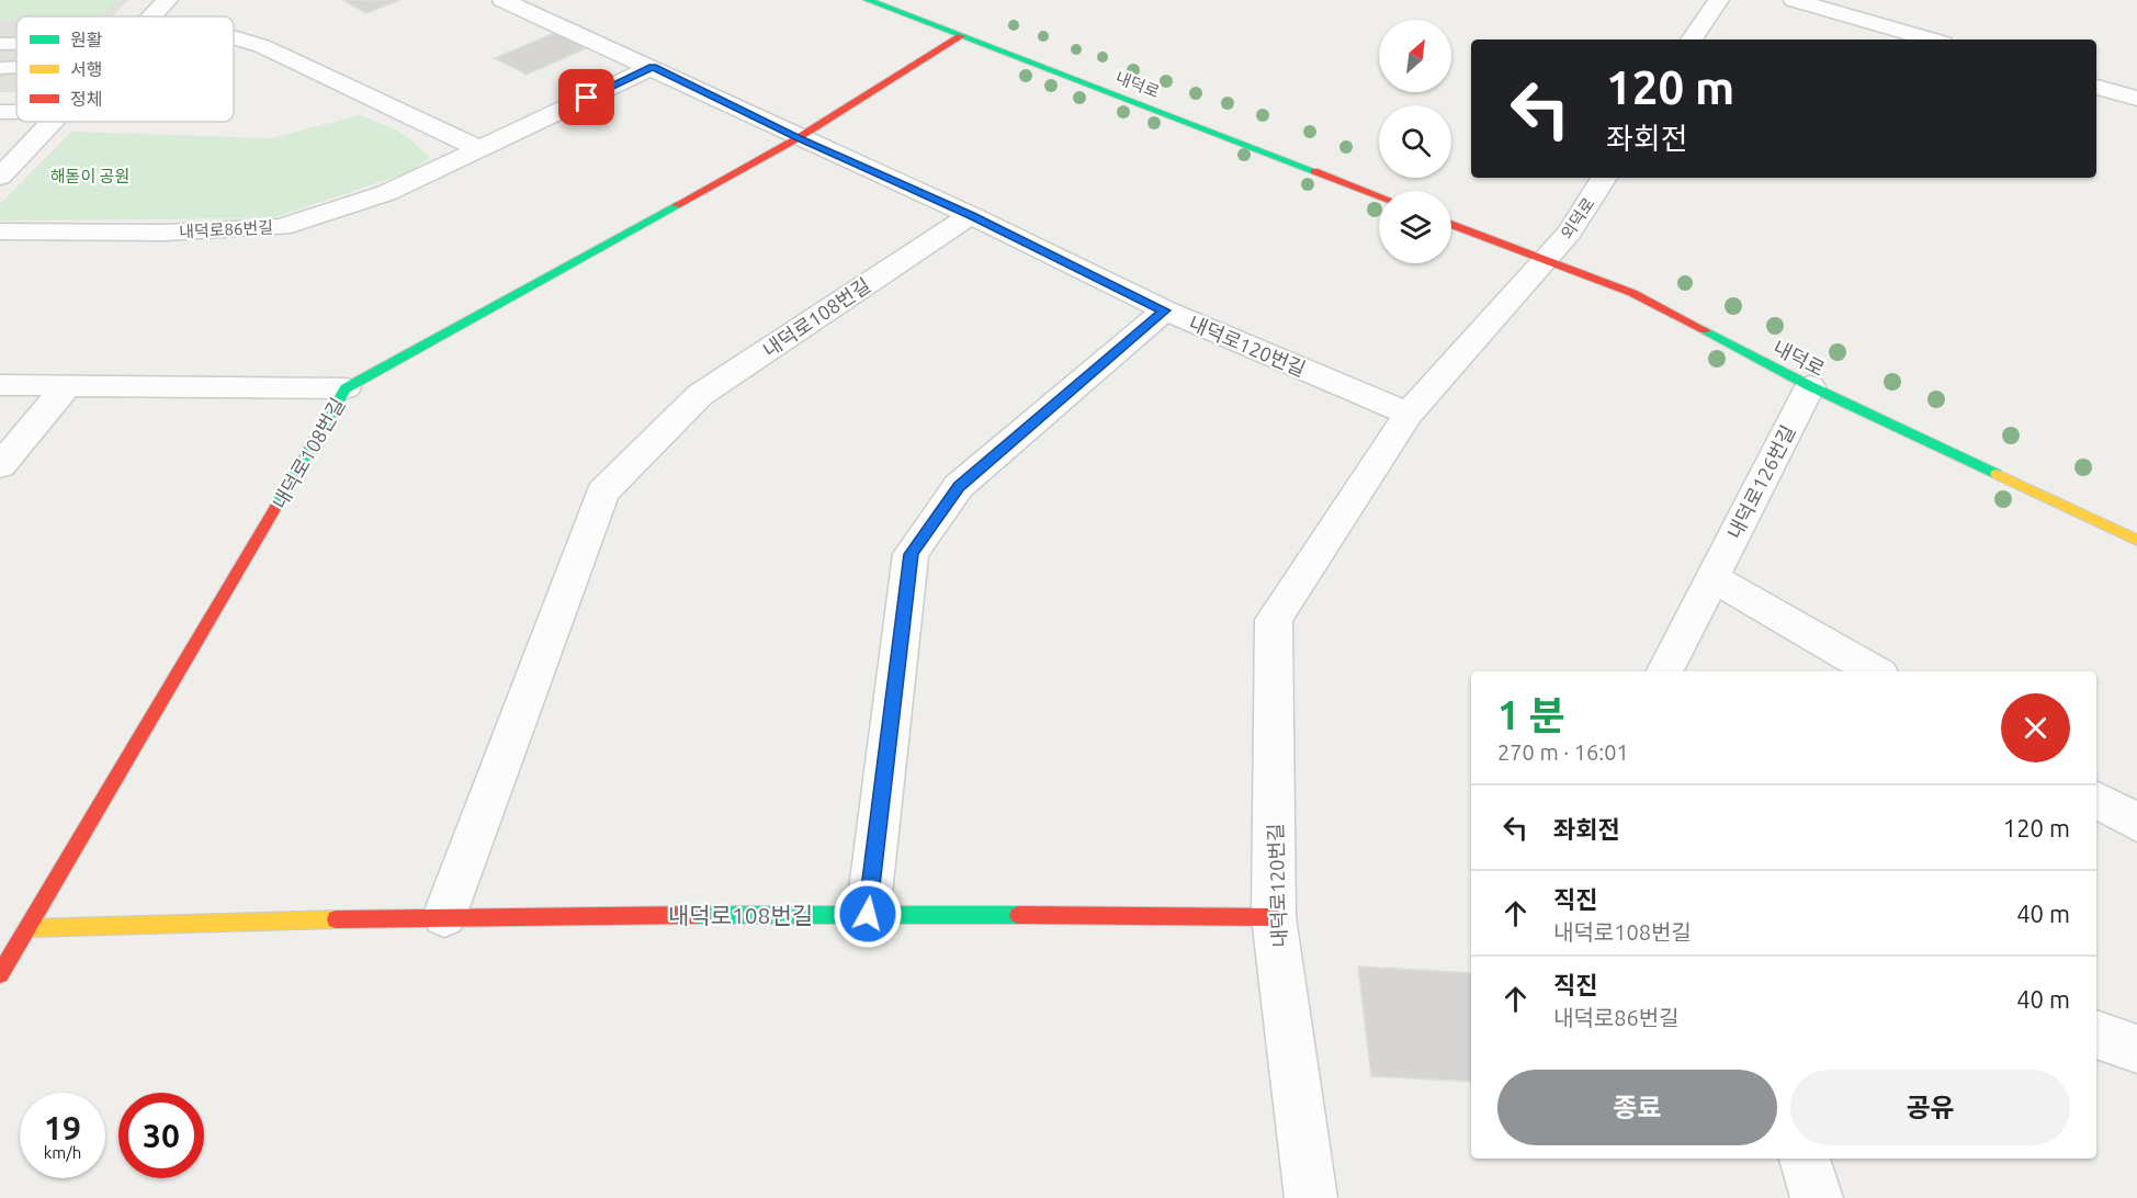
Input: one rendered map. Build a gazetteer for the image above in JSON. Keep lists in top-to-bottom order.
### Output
{
  "streets": {
    "street": [
      "내덕로",
      "외덕로",
      "내덕로86번길",
      "내덕로108번길",
      "내덕로120번길",
      "내덕로126번길"
    ]
  },
  "crossings": [
    ["내덕로", "외덕로"],
    ["내덕로", "내덕로108번길"],
    ["내덕로", "내덕로120번길"],
    ["내덕로", "내덕로126번길"],
    ["외덕로", "내덕로120번길"],
    ["내덕로108번길", "내덕로120번길"]
  ],
  "parks": ["해돋이 공원"],
  "legend": ["원활", "서행", "정체"],
  "north": "top right",
  "page": {
    "turn": ["120 m", "좌회전"],
    "heading": ["1 분", "270 m · 16:01"],
    "list": [
      {
        "name": "좌회전",
        "value": "120 m"
      },
      {
        "name": "직진",
        "note": "내덕로108번길",
        "value": "40 m"
      },
      {
        "name": "직진",
        "note": "내덕로86번길",
        "value": "40 m"
      }
    ],
    "buttons": ["종료", "공유"],
    "speed": "19 km/h",
    "limit": "30"
  }
}
